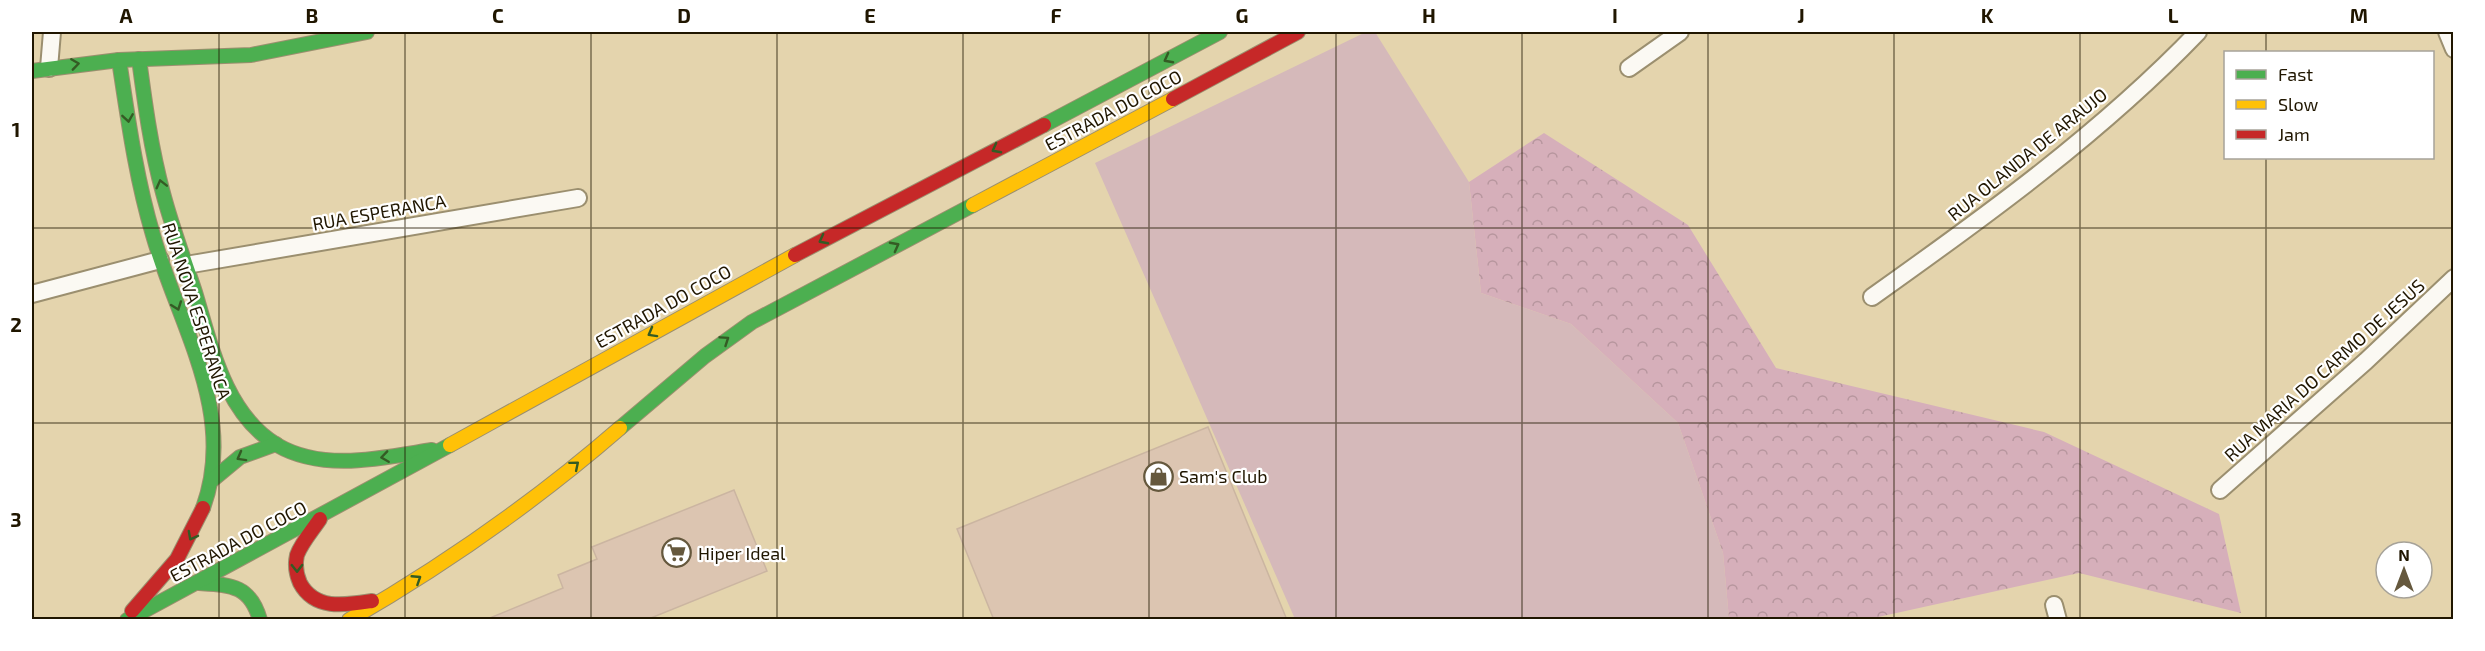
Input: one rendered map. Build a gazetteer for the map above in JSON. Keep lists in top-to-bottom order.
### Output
{
  "streets": {
    "main road": ["ESTRADA DO COCO", "RUA NOVA ESPERANCA"],
    "street": ["RUA OLANDA DE ARAUJO", "RUA ESPERANCA", "RUA MARIA DO CARMO DE JESUS"]
  },
  "crossings": [
    ["ESTRADA DO COCO", "RUA NOVA ESPERANCA"],
    ["RUA ESPERANCA", "RUA NOVA ESPERANCA"]
  ],
  "places": {
    "shop": ["Sam's Club"],
    "supermarket": ["Hiper Ideal"]
  },
  "legend": ["Fast", "Slow", "Jam"],
  "north": "top",
  "grid": {
    "columns": [
      "A",
      "B",
      "C",
      "D",
      "E",
      "F",
      "G",
      "H",
      "I",
      "J",
      "K",
      "L",
      "M"
    ],
    "rows": ["1", "2", "3"]
  }
}
